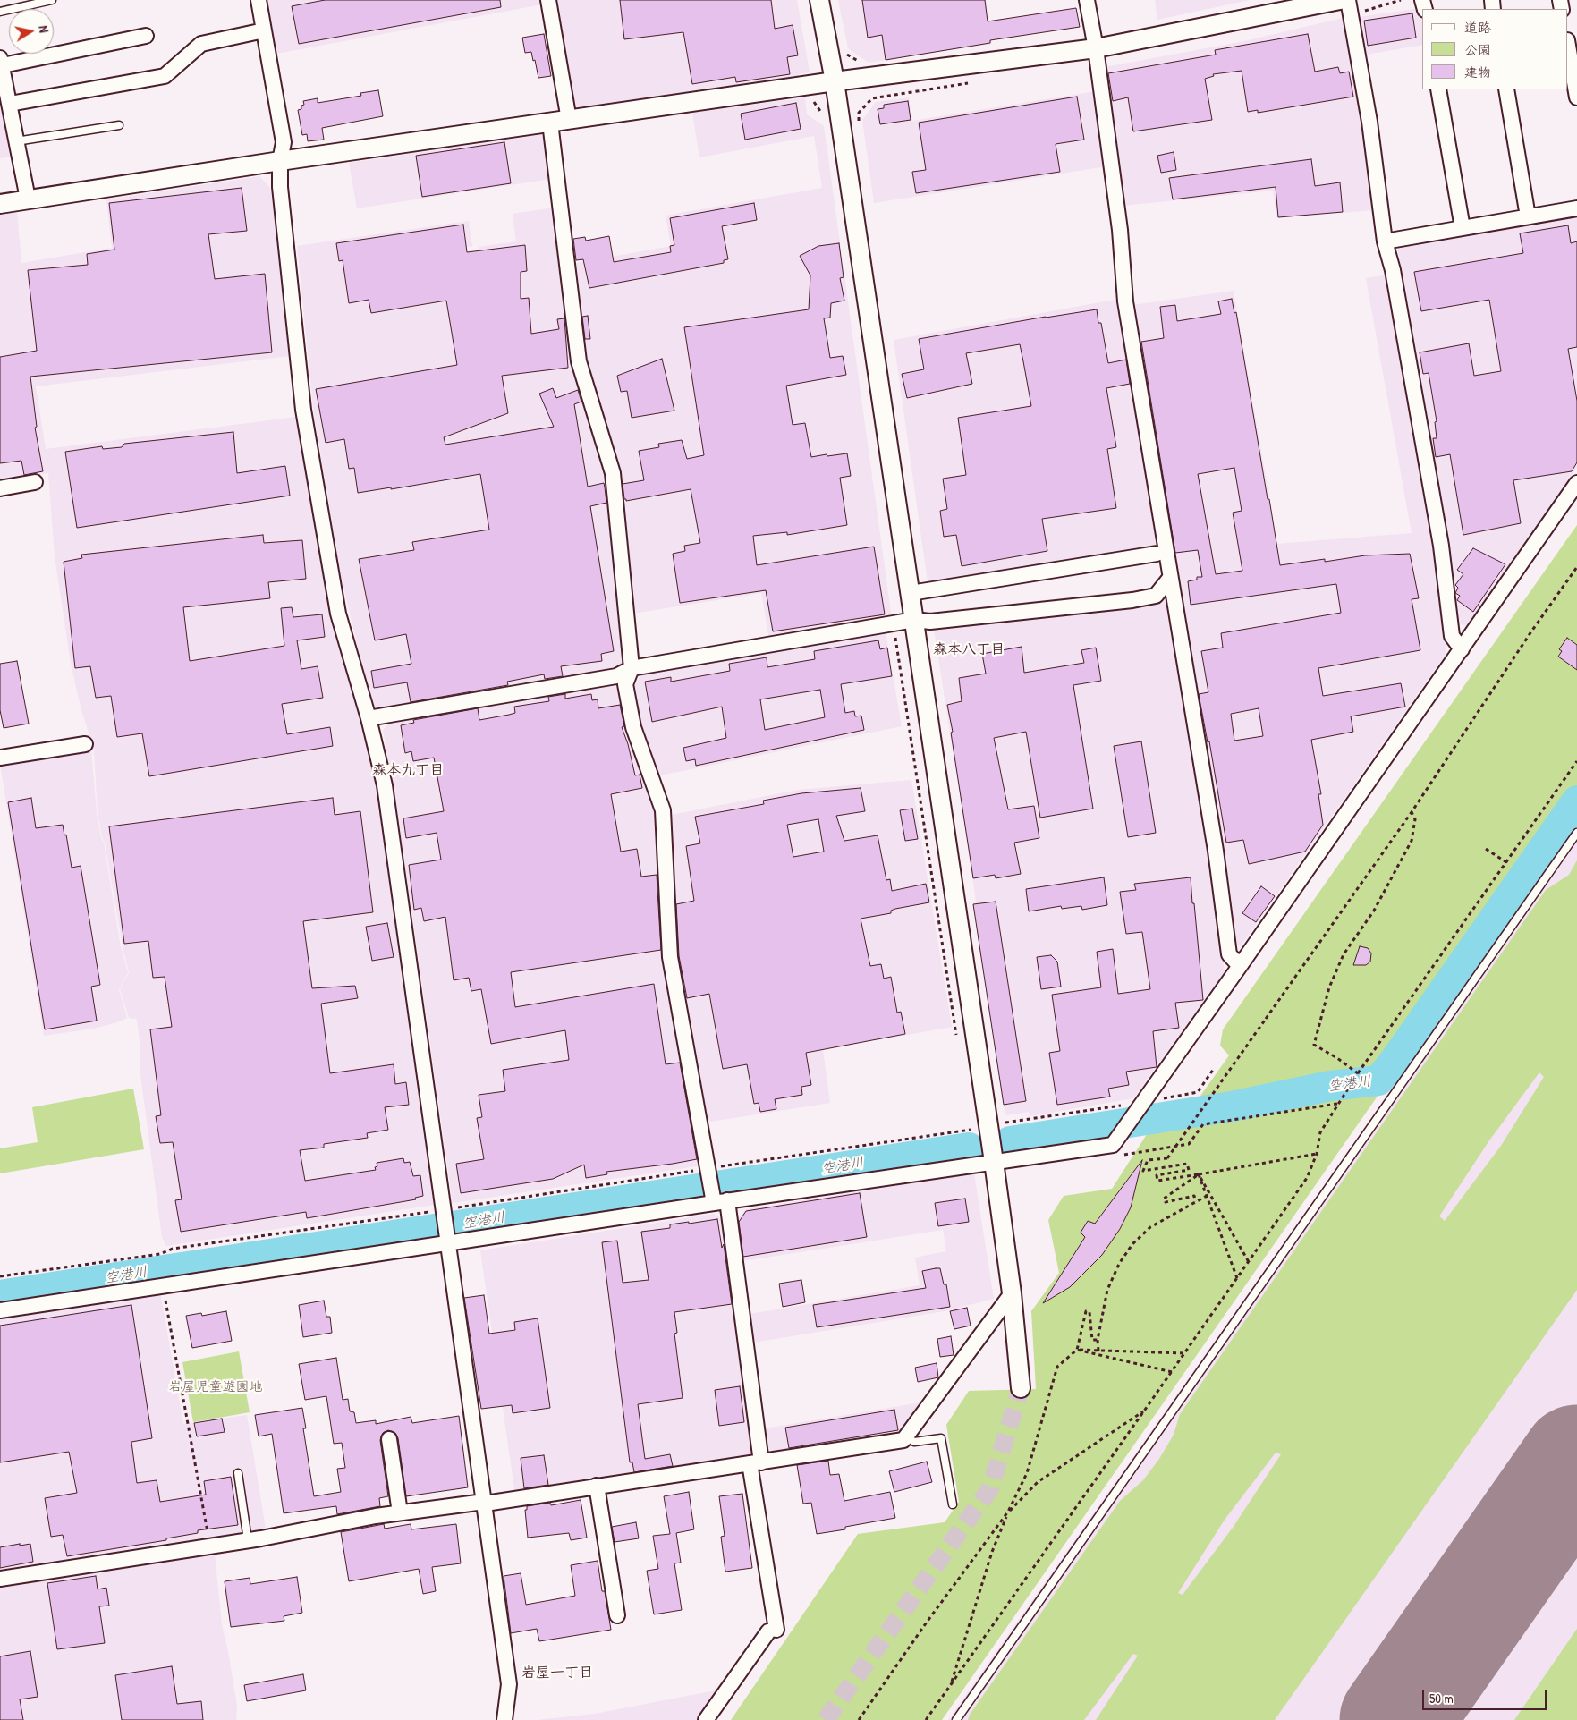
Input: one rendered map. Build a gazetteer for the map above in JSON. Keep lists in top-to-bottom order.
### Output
{
  "districts": ["森本八丁目", "森本九丁目", "岩屋一丁目"],
  "water": ["空港川"],
  "parks": ["岩屋児童遊園地"],
  "legend": ["道路", "公園", "建物"],
  "scale_bar": "50 m",
  "north": "right"
}
